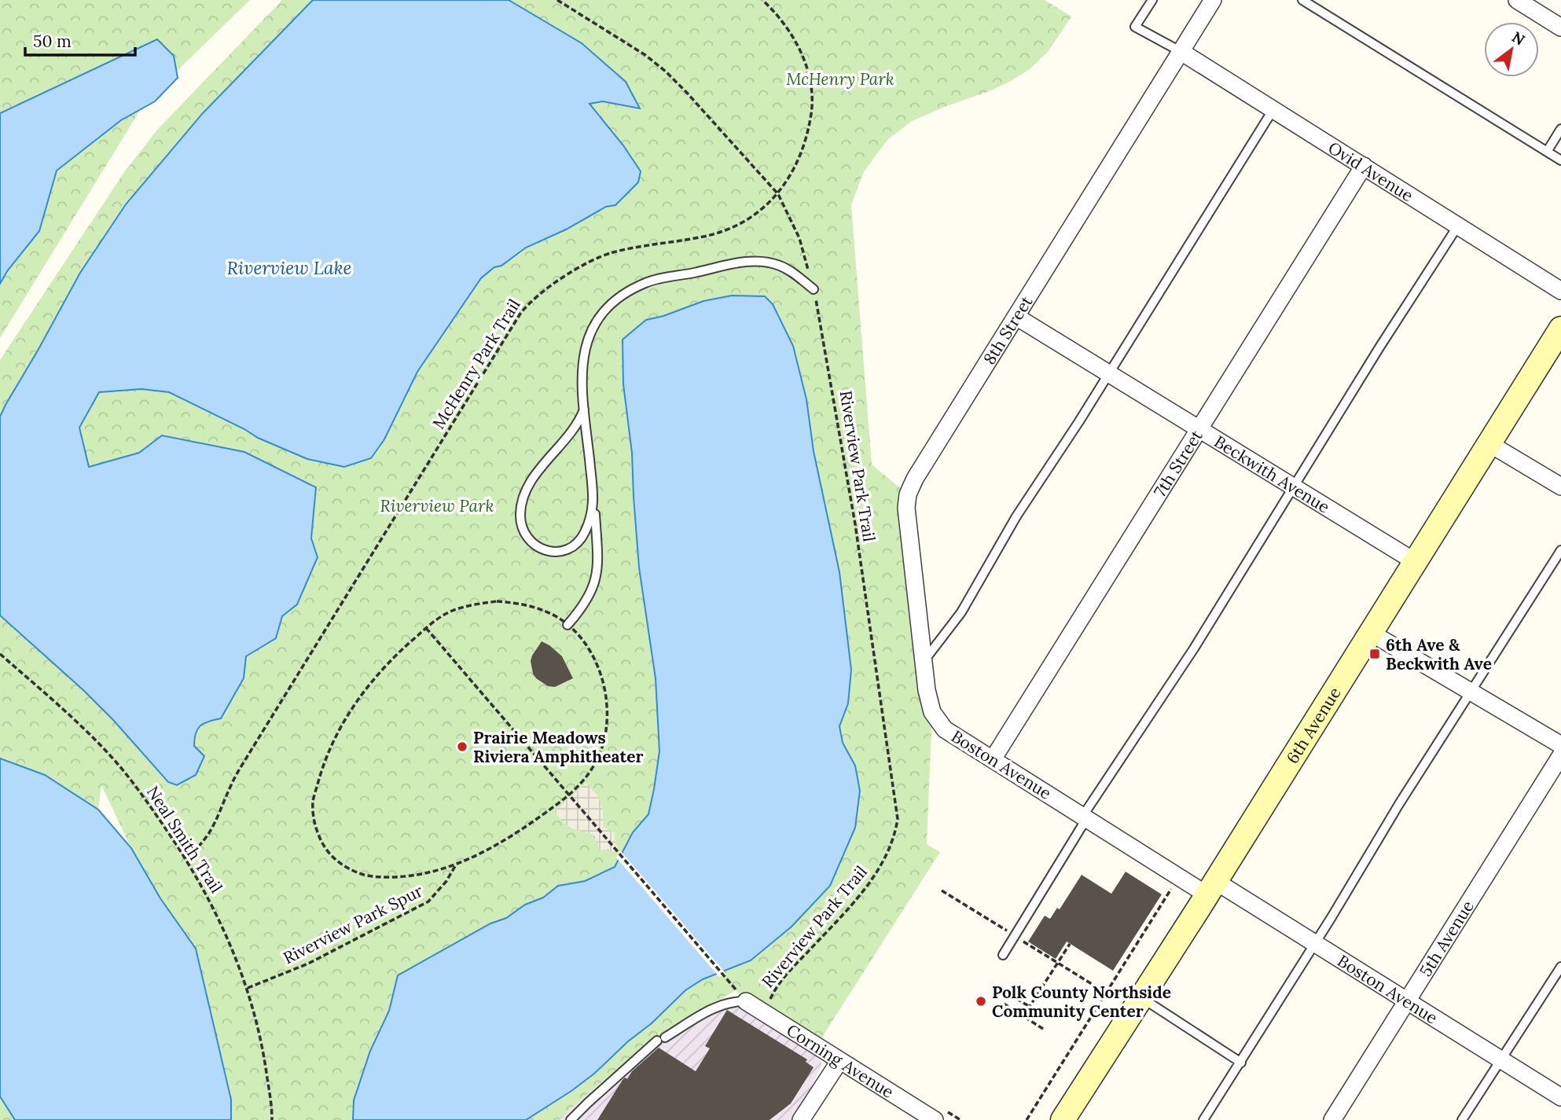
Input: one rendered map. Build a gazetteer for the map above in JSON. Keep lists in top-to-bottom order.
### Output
{
  "streets": {
    "main road": ["6th Avenue"],
    "street": [
      "Ovid Avenue",
      "8th Street",
      "7th Street",
      "Beckwith Avenue",
      "Boston Avenue",
      "5th Avenue",
      "Corning Avenue"
    ],
    "path": [
      "McHenry Park Trail",
      "Riverview Park Trail",
      "Neal Smith Trail",
      "Riverview Park Spur"
    ]
  },
  "crossings": [
    ["Ovid Avenue", "8th Street"],
    ["Ovid Avenue", "7th Street"],
    ["8th Street", "Beckwith Avenue"],
    ["8th Street", "Boston Avenue"],
    ["McHenry Park Trail", "Riverview Park Trail"],
    ["McHenry Park Trail", "Neal Smith Trail"],
    ["7th Street", "Beckwith Avenue"],
    ["7th Street", "Boston Avenue"],
    ["Riverview Park Trail", "Corning Avenue"],
    ["Beckwith Avenue", "6th Avenue"],
    ["6th Avenue", "Boston Avenue"],
    ["Boston Avenue", "5th Avenue"],
    ["Neal Smith Trail", "Riverview Park Spur"]
  ],
  "water": ["Riverview Lake"],
  "parks": ["McHenry Park", "Riverview Park"],
  "places": {
    "transit": ["6th Ave & Beckwith Ave"],
    "other": ["Prairie Meadows Riviera Amphitheater", "Polk County Northside Community Center"]
  },
  "scale_bar": "50 m",
  "north": "top right"
}
